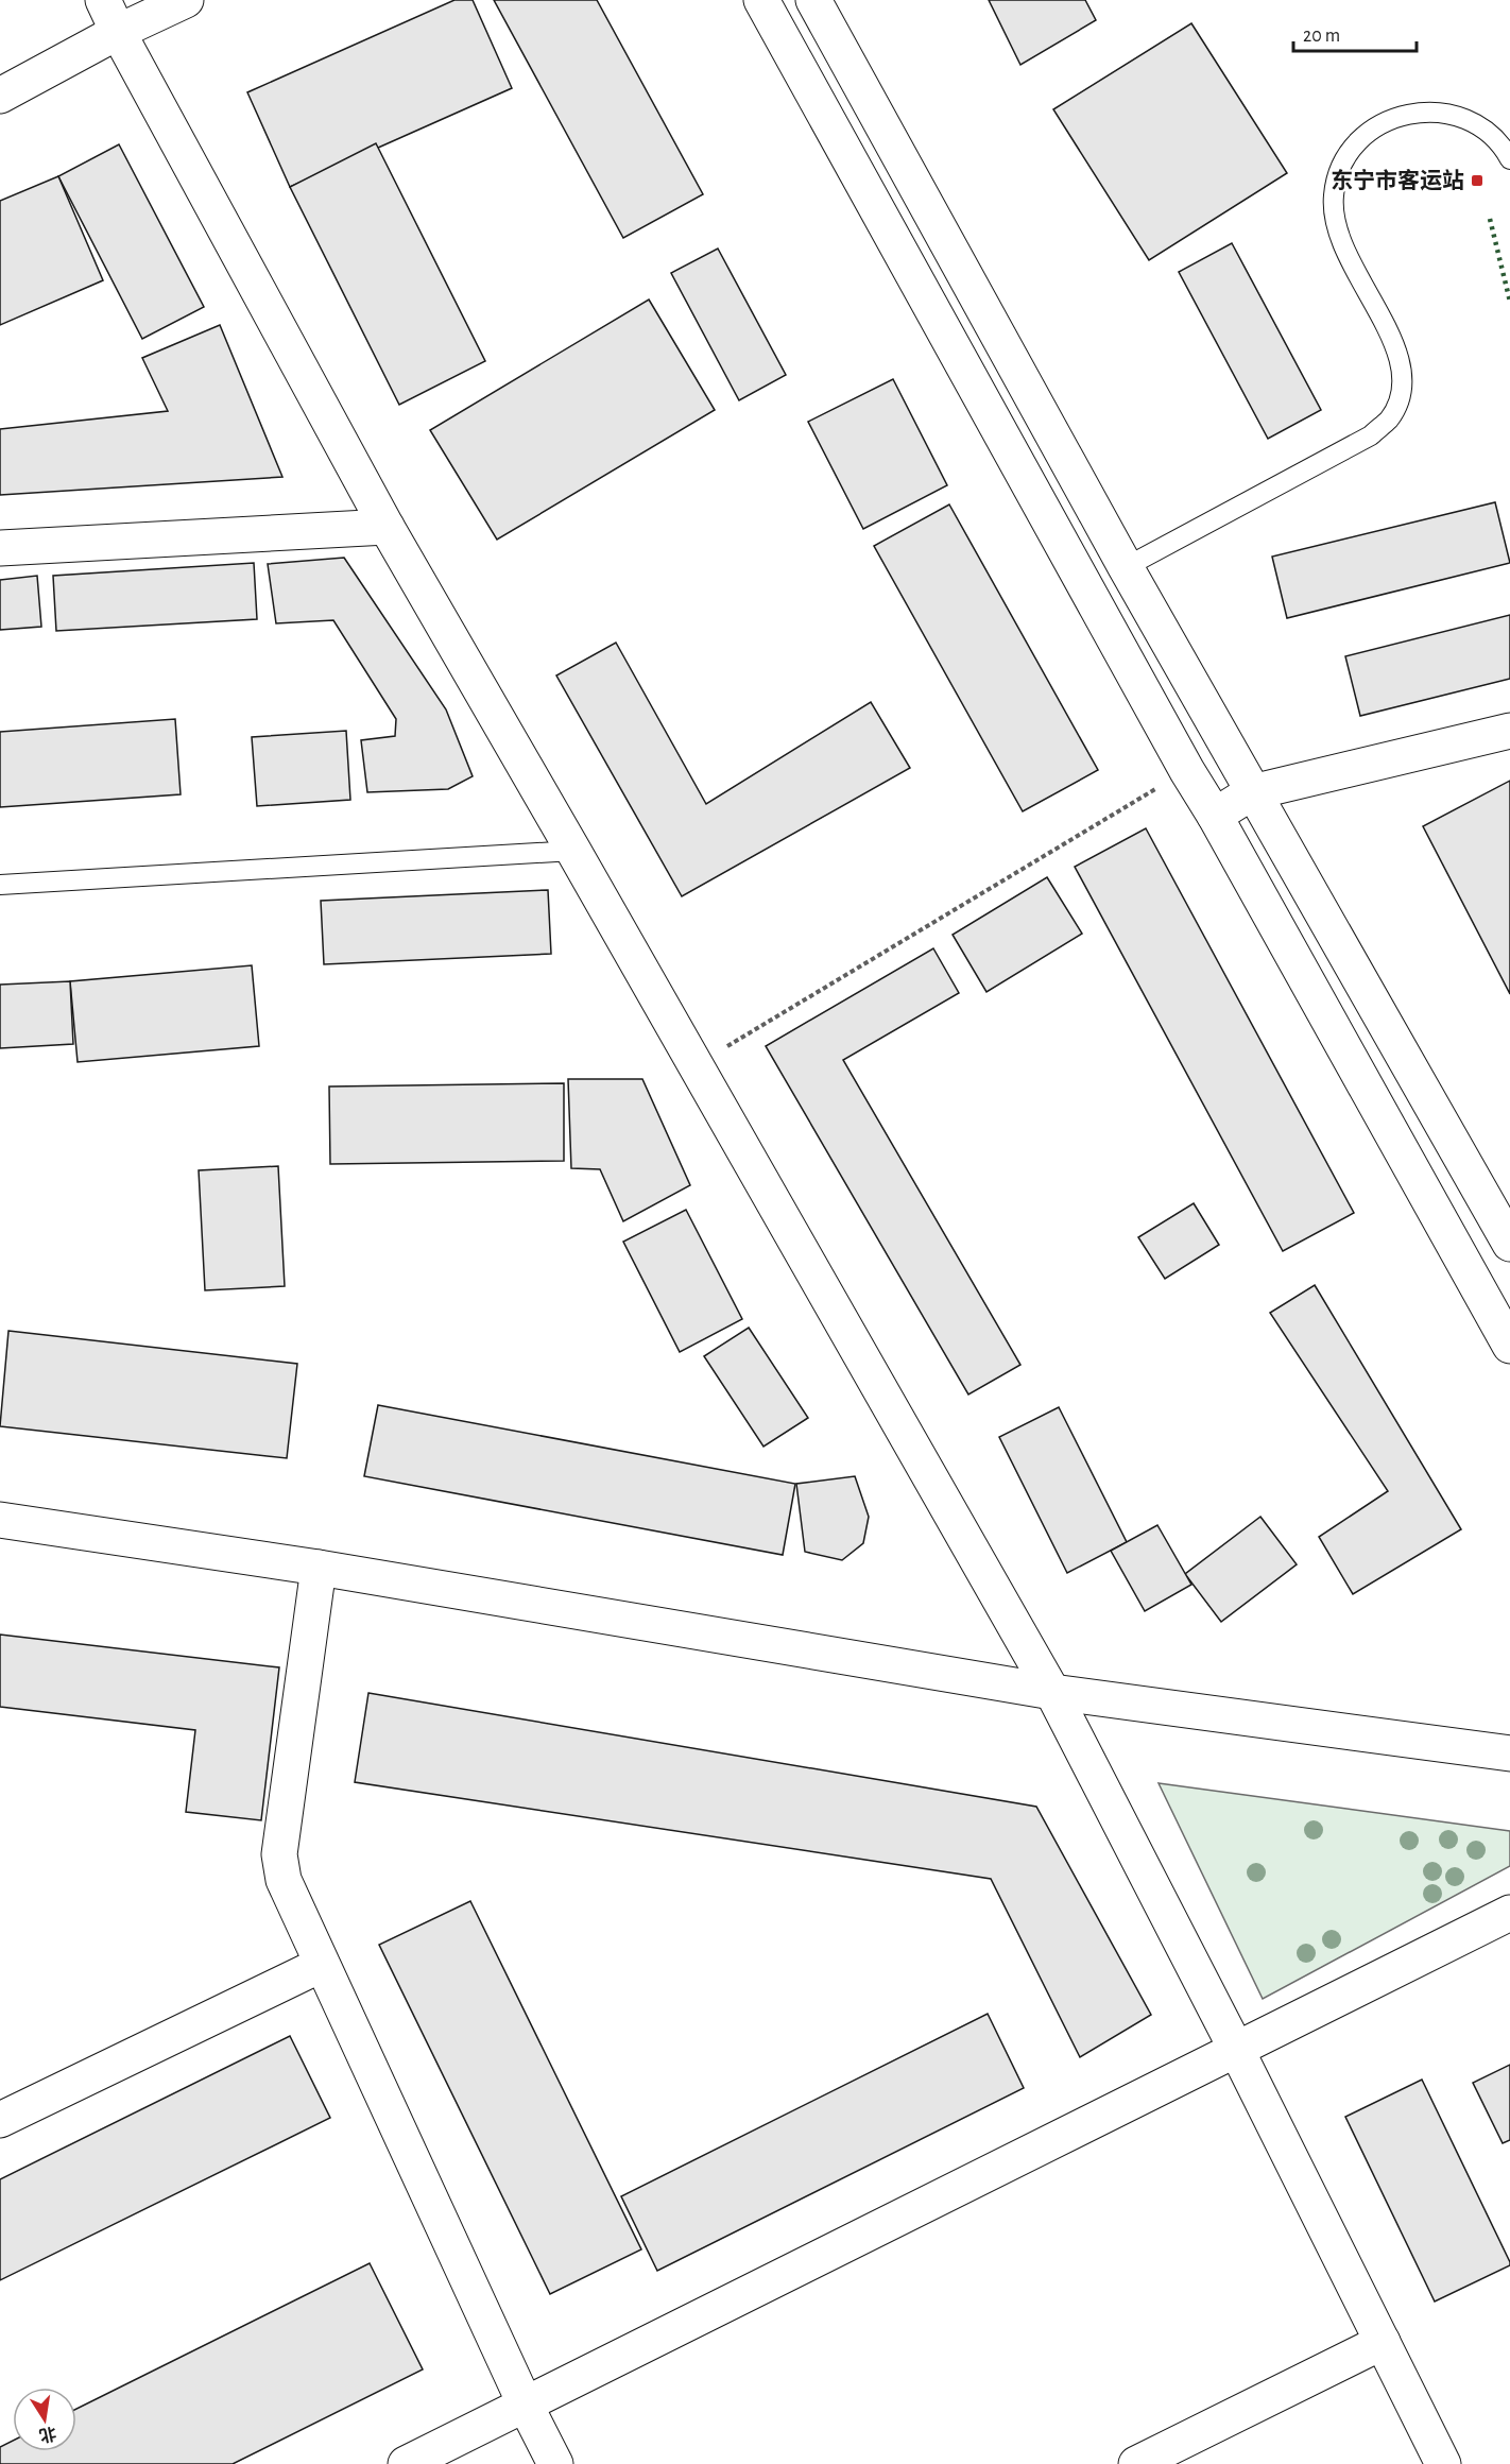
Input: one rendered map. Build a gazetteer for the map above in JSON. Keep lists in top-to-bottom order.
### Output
{
  "places": {
    "transit": ["东宁市客运站"]
  },
  "scale_bar": "20 m",
  "north": "bottom"
}
